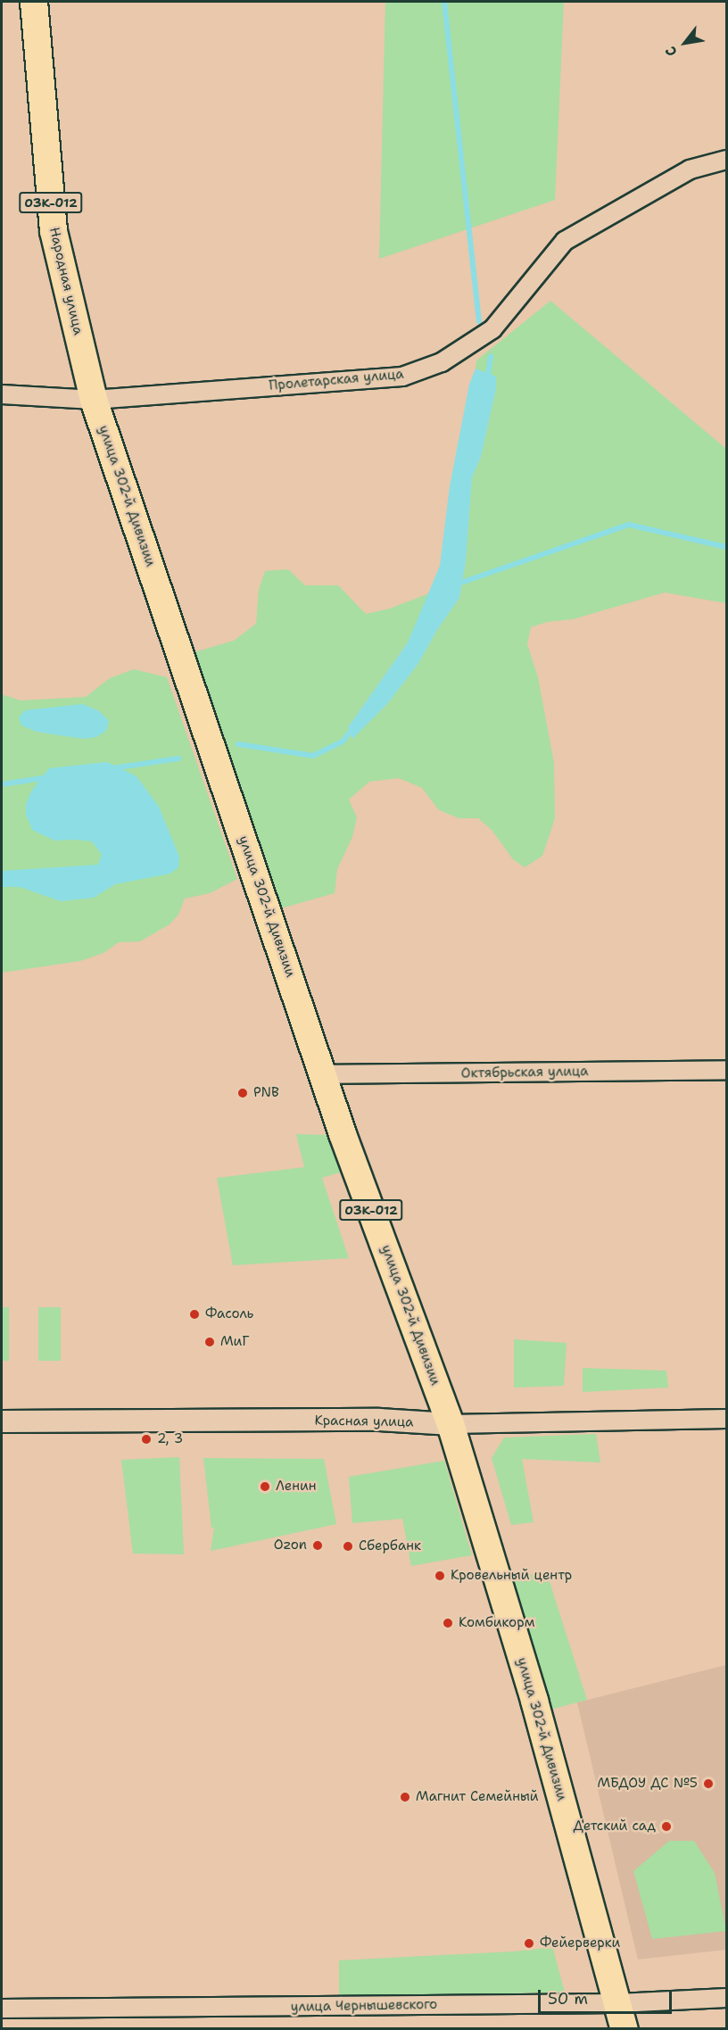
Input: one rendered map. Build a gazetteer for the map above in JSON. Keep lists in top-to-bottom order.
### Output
{
  "streets": {
    "main road": ["03К-012", "Народная улица", "улица 302-й Дивизии"],
    "street": [
      "Пролетарская улица",
      "Октябрьская улица",
      "Красная улица",
      "улица Чернышевского"
    ]
  },
  "crossings": [
    ["Народная улица", "Пролетарская улица"],
    ["Народная улица", "улица 302-й Дивизии"],
    ["Пролетарская улица", "улица 302-й Дивизии"],
    ["улица 302-й Дивизии", "Октябрьская улица"],
    ["улица 302-й Дивизии", "Красная улица"],
    ["улица 302-й Дивизии", "улица Чернышевского"]
  ],
  "places": [
    "PNB",
    "Фасоль",
    "МиГ",
    "2, 3",
    "Ленин",
    "Ozon",
    "Сбербанк",
    "Кровельный центр",
    "Комбикорм",
    "МБДОУ ДС №5",
    "Магнит Семейный",
    "Детский сад",
    "Фейерверки"
  ],
  "scale_bar": "50 m",
  "north": "bottom left"
}
